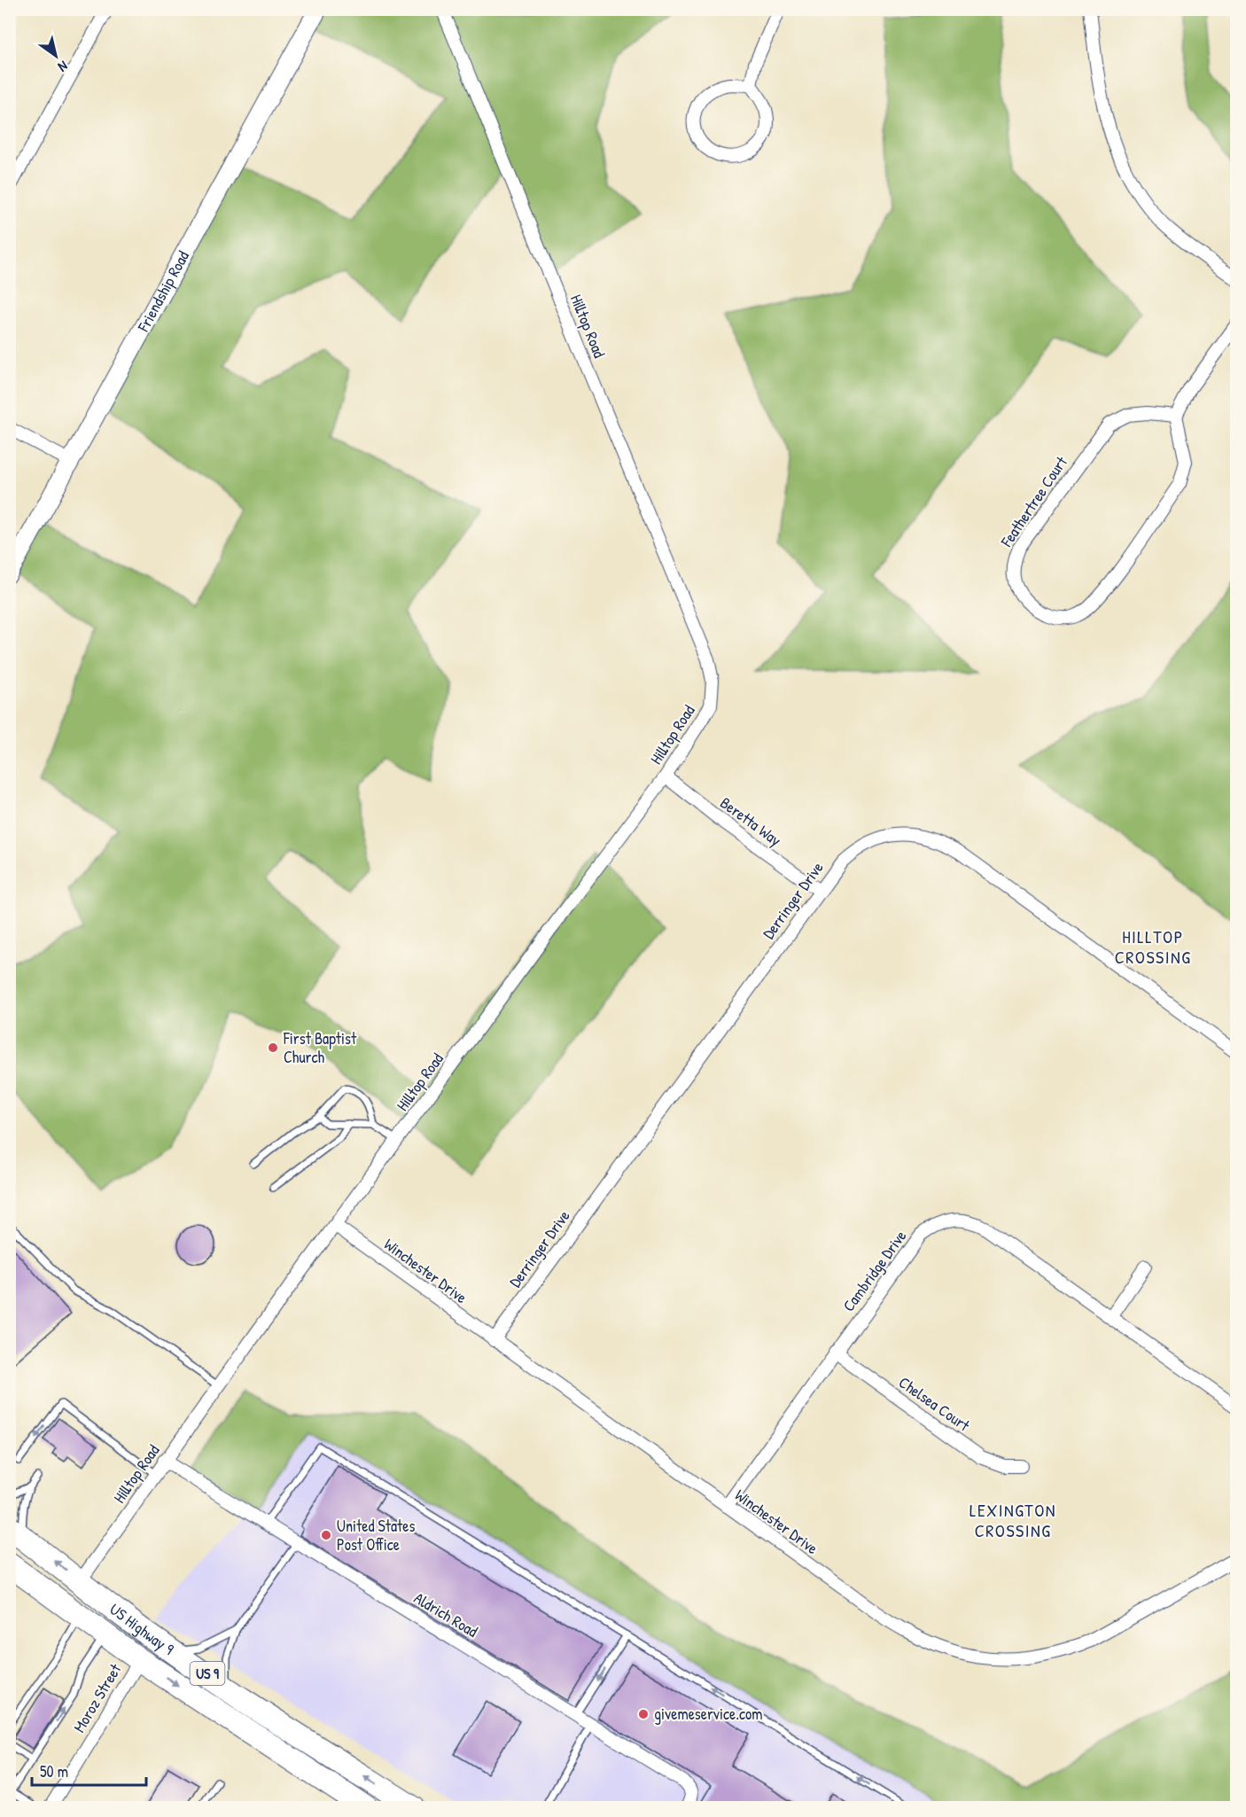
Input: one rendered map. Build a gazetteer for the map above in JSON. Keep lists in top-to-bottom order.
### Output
{
  "streets": {
    "highway": ["US Highway 9", "US 9"],
    "street": [
      "Friendship Road",
      "Hilltop Road",
      "Feathertree Court",
      "Beretta Way",
      "Derringer Drive",
      "Winchester Drive",
      "Cambridge Drive",
      "Chelsea Court",
      "Aldrich Road",
      "Moroz Street"
    ]
  },
  "crossings": [
    ["Hilltop Road", "Beretta Way"],
    ["Hilltop Road", "Winchester Drive"],
    ["Hilltop Road", "Aldrich Road"],
    ["Hilltop Road", "US Highway 9"],
    ["Beretta Way", "Derringer Drive"],
    ["Derringer Drive", "Winchester Drive"],
    ["Winchester Drive", "Cambridge Drive"],
    ["Cambridge Drive", "Chelsea Court"],
    ["US Highway 9", "Moroz Street"]
  ],
  "districts": ["HILLTOP CROSSING", "LEXINGTON CROSSING"],
  "places": ["First Baptist Church", "United States Post Office", "givemeservice.com"],
  "scale_bar": "50 m",
  "north": "bottom right"
}
